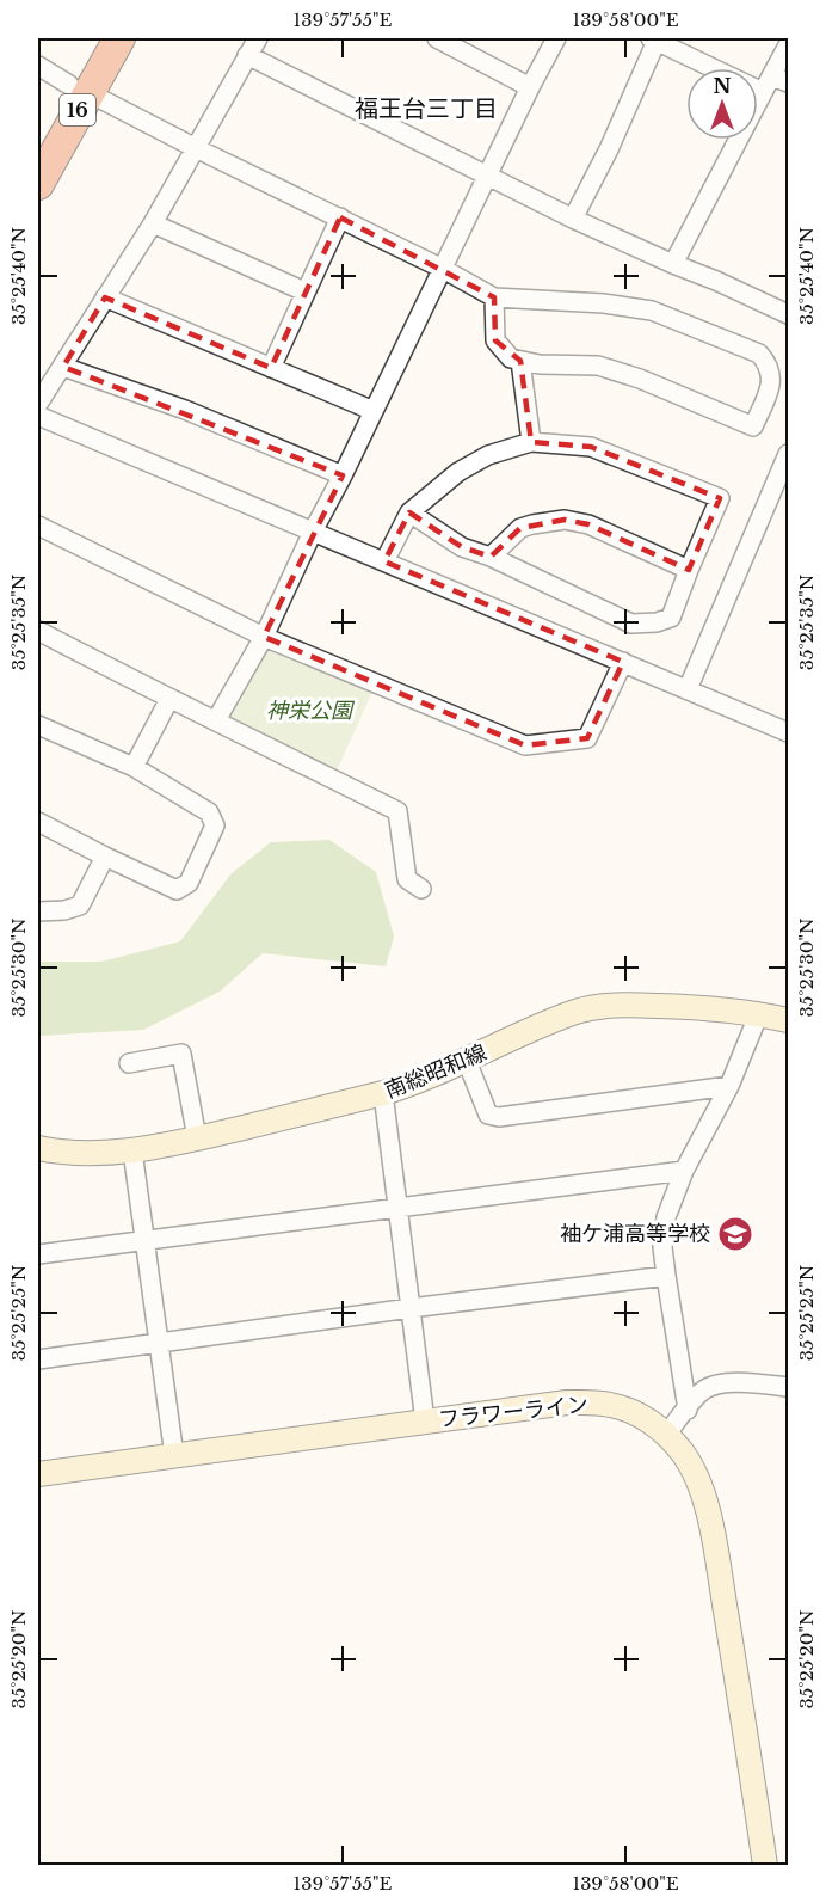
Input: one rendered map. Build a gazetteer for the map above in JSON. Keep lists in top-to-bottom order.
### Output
{
  "streets": {
    "highway": ["16"],
    "street": ["南総昭和線", "フラワーライン"]
  },
  "districts": ["福王台三丁目"],
  "parks": ["神栄公園"],
  "places": {
    "school or university": ["袖ケ浦高等学校"]
  },
  "north": "top",
  "coordinates": [
    "139°57'55\"E",
    "139°58'00\"E",
    "35°25'40\"N",
    "35°25'35\"N",
    "35°25'30\"N",
    "35°25'25\"N",
    "35°25'20\"N"
  ]
}
